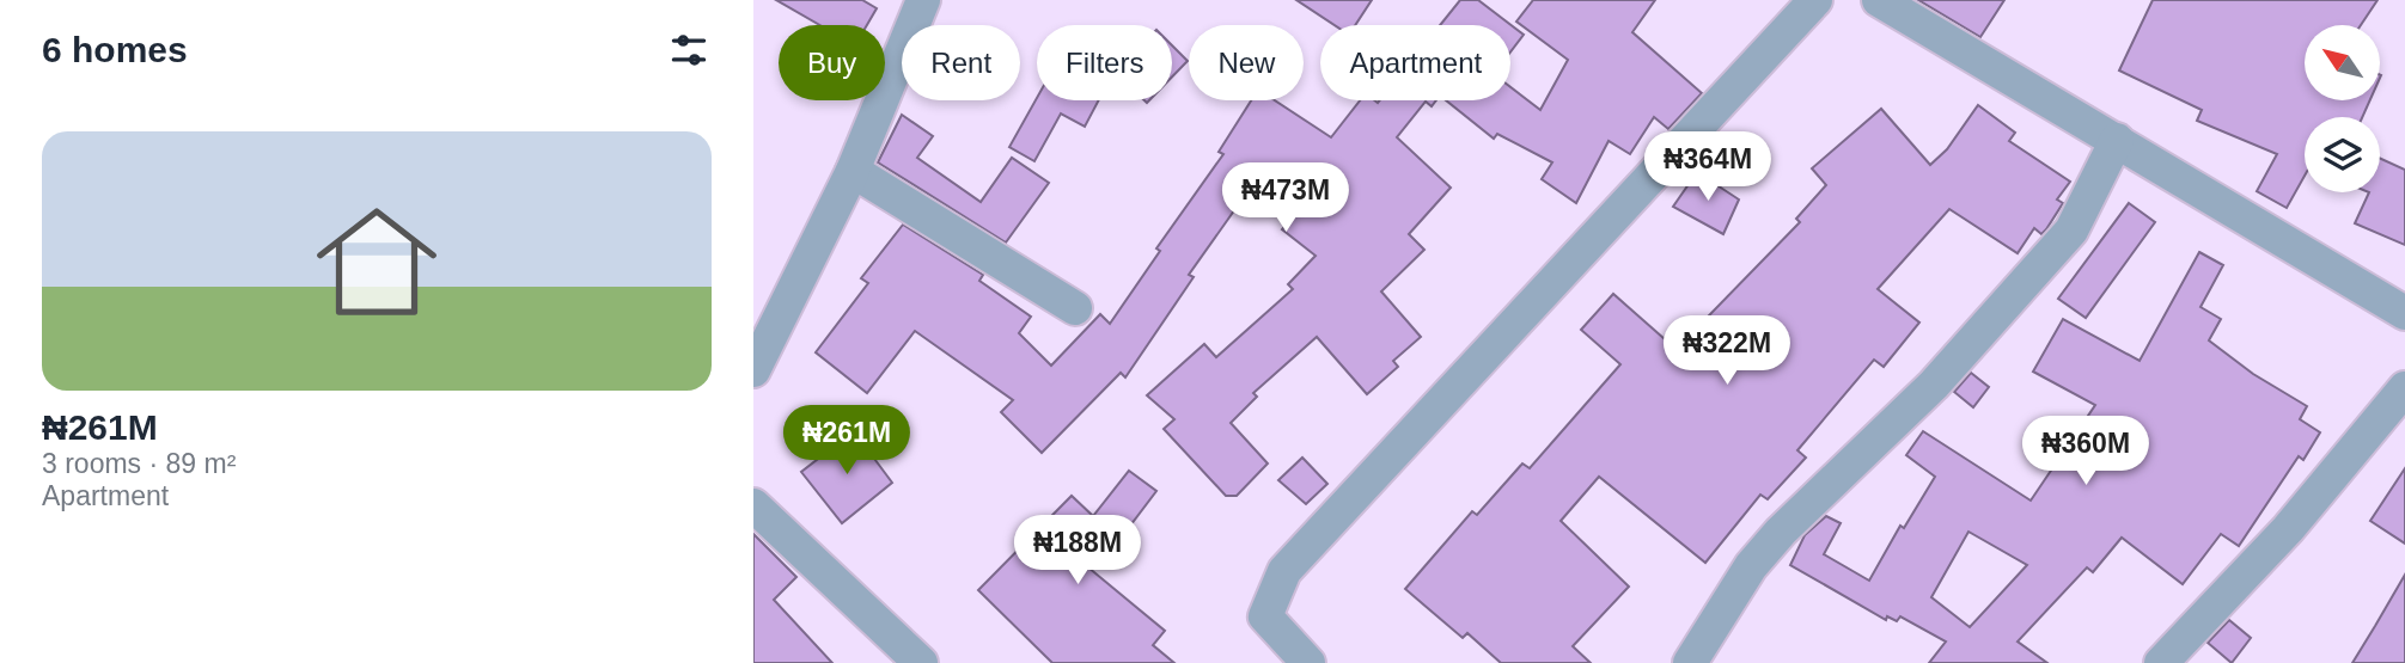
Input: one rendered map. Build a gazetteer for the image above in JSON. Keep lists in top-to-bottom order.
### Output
{
  "north": "top left",
  "page": {
    "heading": "6 homes",
    "chip": [
      "Buy",
      "Rent",
      "Filters",
      "New",
      "Apartment"
    ],
    "list": [
      {
        "name": "₦261M",
        "note": "3 rooms · 89 m² · Apartment"
      }
    ],
    "price": [
      "₦364M",
      "₦473M",
      "₦322M",
      "₦261M",
      "₦360M",
      "₦188M"
    ]
  }
}
